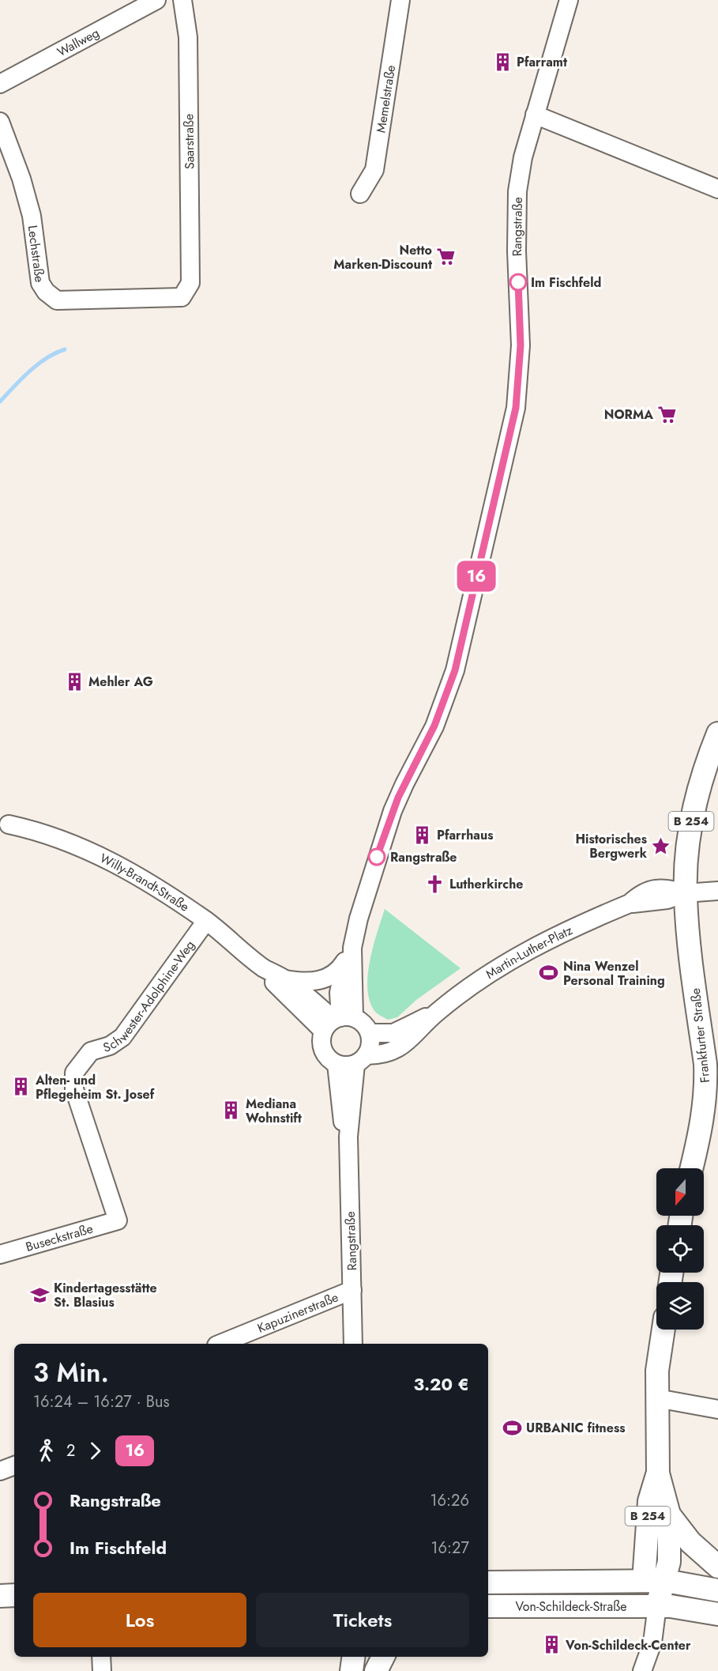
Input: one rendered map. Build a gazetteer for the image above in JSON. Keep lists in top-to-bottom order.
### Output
{
  "streets": {
    "main road": ["B 254", "Frankfurter Straße", "Von-Schildeck-Straße"],
    "street": [
      "Wallweg",
      "Memelstraße",
      "Saarstraße",
      "Rangstraße",
      "Lechstraße",
      "Willy-Brandt-Straße",
      "Martin-Luther-Platz",
      "Schwester-Adolphine-Weg",
      "Buseckstraße",
      "Kapuzinerstraße"
    ]
  },
  "crossings": [
    ["Saarstraße", "Lechstraße"],
    ["Rangstraße", "Willy-Brandt-Straße"],
    ["Rangstraße", "Martin-Luther-Platz"],
    ["Rangstraße", "Kapuzinerstraße"],
    ["B 254", "Von-Schildeck-Straße"],
    ["Willy-Brandt-Straße", "Martin-Luther-Platz"],
    ["Willy-Brandt-Straße", "Schwester-Adolphine-Weg"],
    ["Martin-Luther-Platz", "Frankfurter Straße"],
    ["Schwester-Adolphine-Weg", "Buseckstraße"]
  ],
  "places": {
    "building": [
      "Pfarramt",
      "Mehler AG",
      "Pfarrhaus",
      "Alten- und Pflegeheim St. Josef",
      "Mediana Wohnstift",
      "Von-Schildeck-Center"
    ],
    "supermarket": ["Netto Marken-Discount", "NORMA"],
    "other": ["Im Fischfeld", "Rangstraße"],
    "place": ["Historisches Bergwerk"],
    "church": ["Lutherkirche"],
    "sports": ["Nina Wenzel Personal Training", "URBANIC fitness"],
    "school or university": ["Kindertagesstätte St. Blasius"]
  },
  "lines": ["bus line 16"],
  "north": "bottom",
  "page": {
    "on_map": "16",
    "heading": ["3 Min.", "16:24 – 16:27 · Bus", "3.20 €"],
    "legs": ["2", "16"],
    "list": [
      {
        "name": "Rangstraße",
        "value": "16:26"
      },
      {
        "name": "Im Fischfeld",
        "value": "16:27"
      }
    ],
    "buttons": ["Los", "Tickets"]
  }
}
